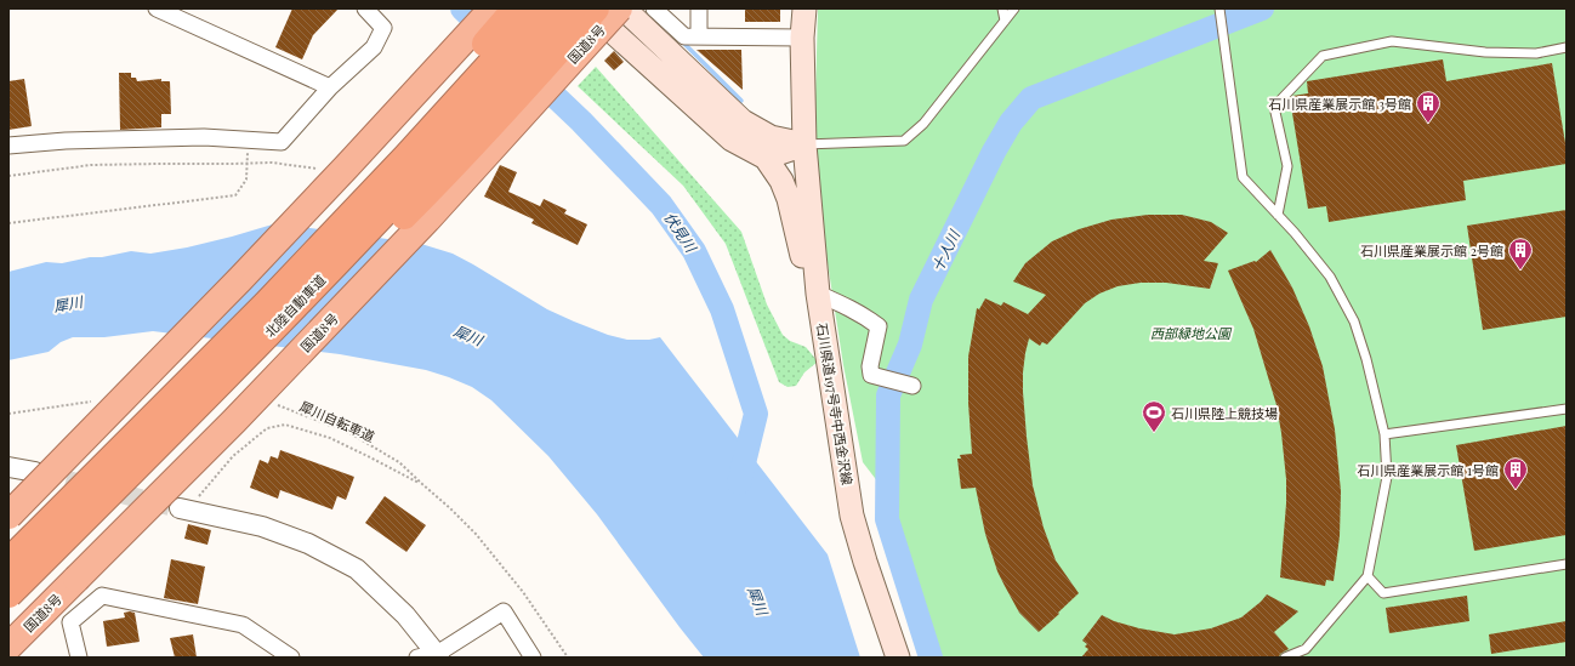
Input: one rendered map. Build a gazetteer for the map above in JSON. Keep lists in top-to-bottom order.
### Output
{
  "streets": {
    "highway": ["国道8号", "北陸自動車道"],
    "main road": ["石川県道197号寺中西金沢線"],
    "path": ["犀川自転車道"]
  },
  "water": ["伏見川", "十人川", "犀川"],
  "parks": ["西部緑地公園"],
  "places": {
    "building": ["石川県産業展示館 3号館", "石川県産業展示館 2号館", "石川県産業展示館 1号館"],
    "sports": ["石川県陸上競技場"]
  }
}
